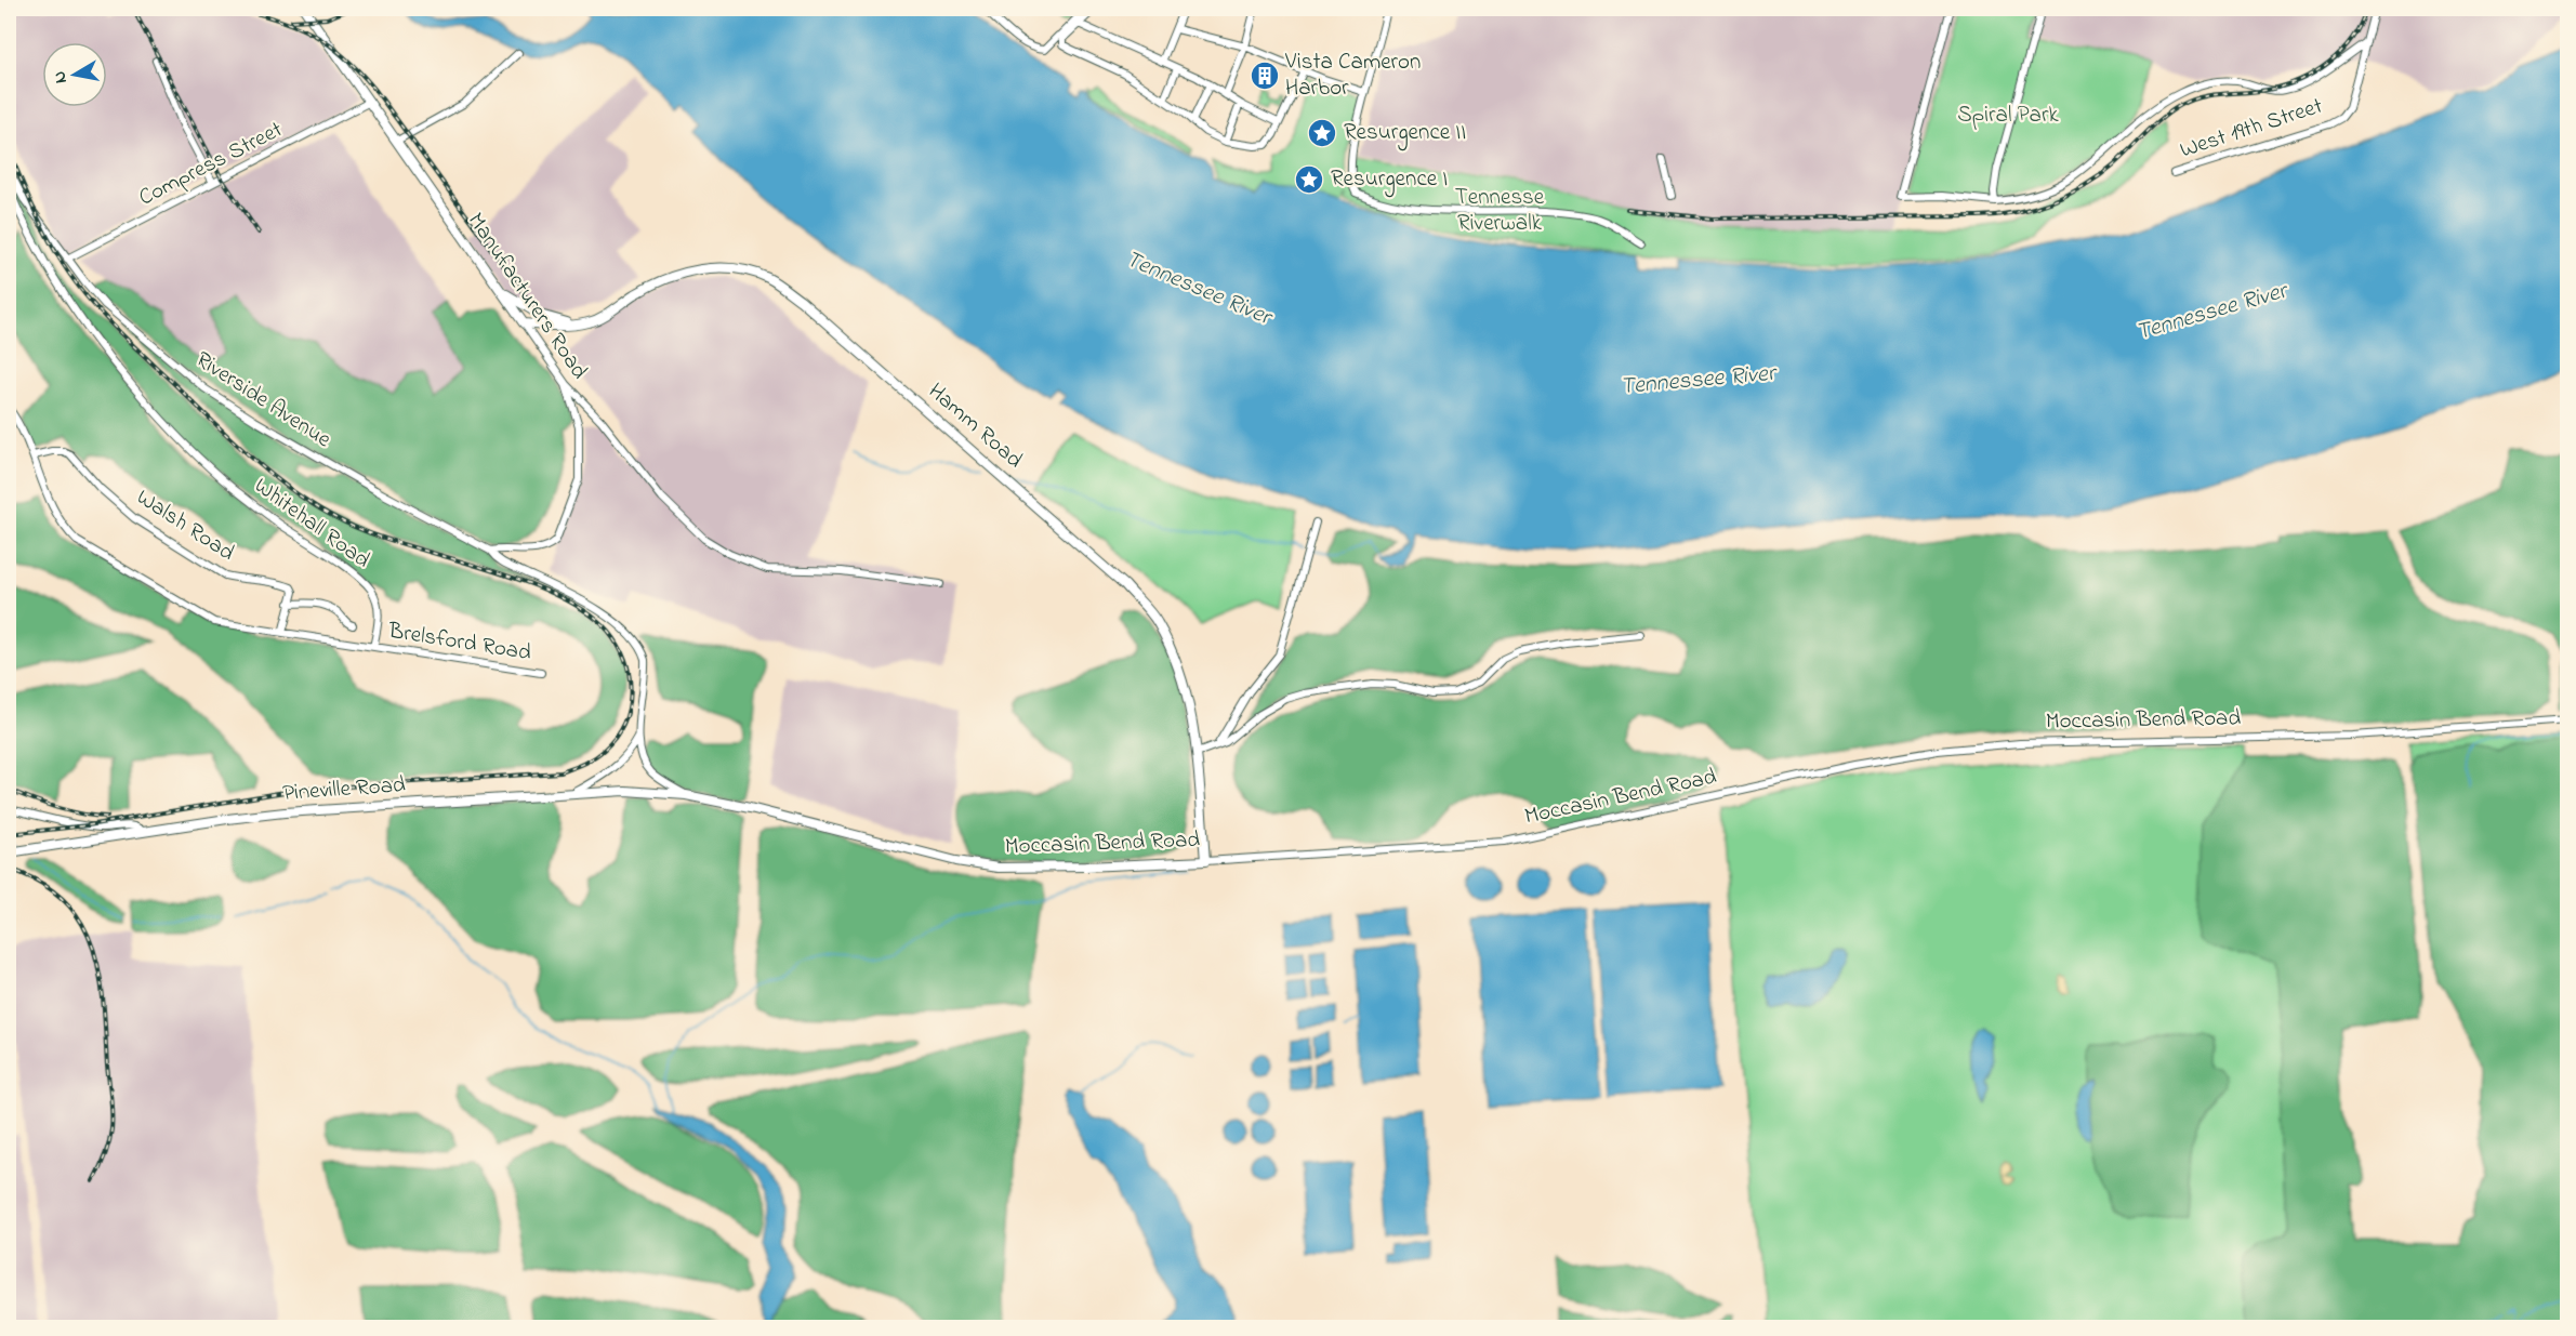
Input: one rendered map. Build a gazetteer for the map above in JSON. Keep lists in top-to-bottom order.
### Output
{
  "streets": {
    "main road": [
      "Manufacturers Road",
      "Hamm Road",
      "Moccasin Bend Road",
      "Pineville Road"
    ],
    "street": [
      "West 19th Street",
      "Compress Street",
      "Riverside Avenue",
      "Whitehall Road",
      "Walsh Road",
      "Brelsford Road"
    ]
  },
  "crossings": [
    ["Compress Street", "Manufacturers Road"],
    ["Compress Street", "Riverside Avenue"],
    ["Manufacturers Road", "Riverside Avenue"],
    ["Manufacturers Road", "Hamm Road"],
    ["Hamm Road", "Moccasin Bend Road"],
    ["Whitehall Road", "Brelsford Road"],
    ["Moccasin Bend Road", "Pineville Road"]
  ],
  "water": ["Tennessee River"],
  "parks": ["Spiral Park", "Tennesse Riverwalk"],
  "places": {
    "building": ["Vista Cameron Harbor"],
    "place": ["Resurgence II", "Resurgence I"]
  },
  "north": "left"
}
